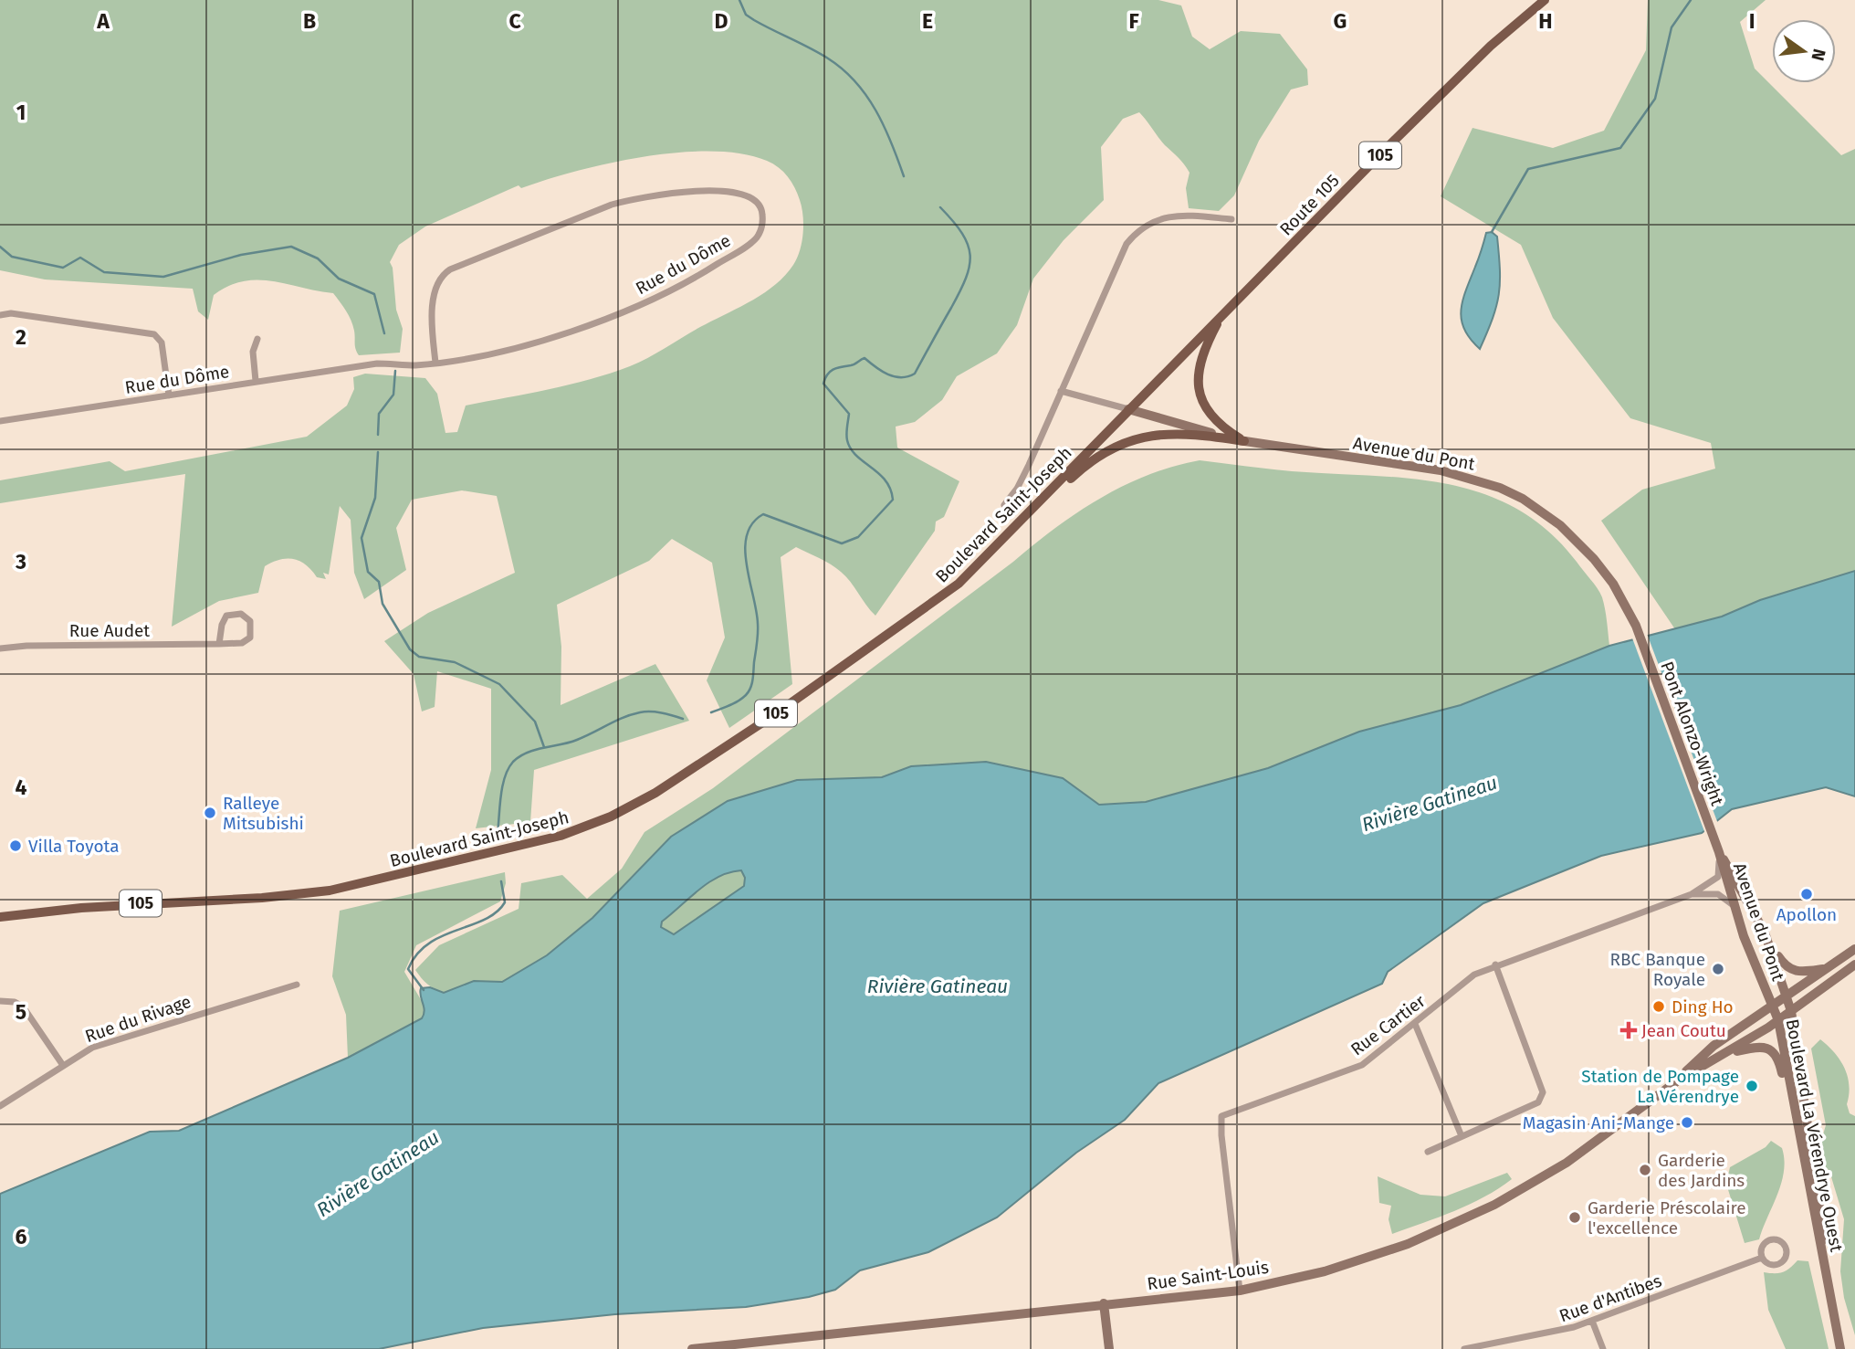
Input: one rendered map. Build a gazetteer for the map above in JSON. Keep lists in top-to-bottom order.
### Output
{
  "streets": {
    "main road": [
      "105",
      "Route 105",
      "Avenue du Pont",
      "Boulevard Saint-Joseph",
      "Pont Alonzo-Wright",
      "Boulevard La Vérendrye Ouest",
      "Rue Saint-Louis"
    ],
    "street": [
      "Rue du Dôme",
      "Rue Audet",
      "Rue du Rivage",
      "Rue Cartier",
      "Rue d'Antibes"
    ]
  },
  "crossings": [
    ["Route 105", "Avenue du Pont"],
    ["Route 105", "Boulevard Saint-Joseph"],
    ["Avenue du Pont", "Boulevard Saint-Joseph"],
    ["Avenue du Pont", "Pont Alonzo-Wright"],
    ["Avenue du Pont", "Rue Cartier"],
    ["Avenue du Pont", "Boulevard La Vérendrye Ouest"],
    ["Avenue du Pont", "Rue Saint-Louis"],
    ["Pont Alonzo-Wright", "Rue Cartier"],
    ["Rue Cartier", "Rue Saint-Louis"],
    ["Boulevard La Vérendrye Ouest", "Rue Saint-Louis"]
  ],
  "water": ["Rivière Gatineau"],
  "places": {
    "other": [
      "Ralleye Mitsubishi",
      "Villa Toyota",
      "Apollon",
      "RBC Banque Royale",
      "Ding Ho",
      "Station de Pompage La Vérendrye",
      "Magasin Ani-Mange",
      "Garderie des Jardins",
      "Garderie Préscolaire l'excellence"
    ],
    "health": ["Jean Coutu"]
  },
  "north": "right",
  "grid": {
    "columns": [
      "A",
      "B",
      "C",
      "D",
      "E",
      "F",
      "G",
      "H",
      "I"
    ],
    "rows": [
      "1",
      "2",
      "3",
      "4",
      "5",
      "6"
    ]
  }
}
